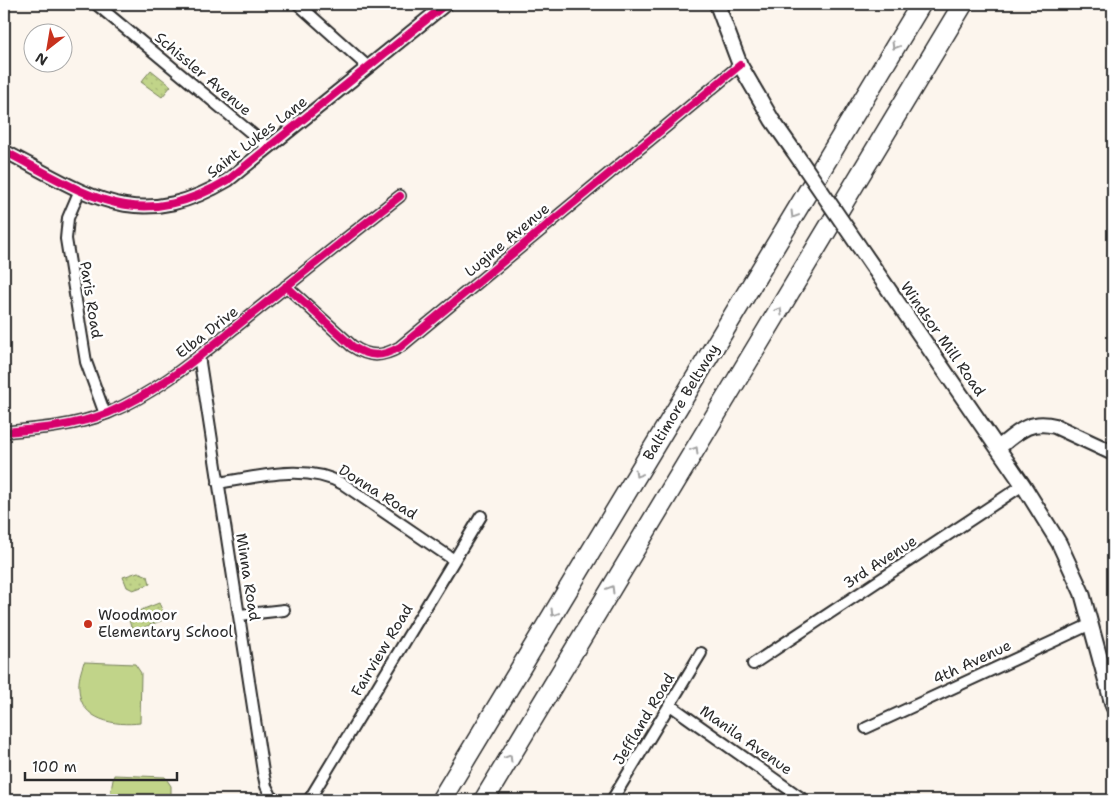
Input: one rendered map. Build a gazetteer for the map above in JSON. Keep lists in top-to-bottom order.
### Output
{
  "streets": {
    "highway": ["Baltimore Beltway"],
    "main road": ["Windsor Mill Road"],
    "street": [
      "Schissler Avenue",
      "Saint Lukes Lane",
      "Lugine Avenue",
      "Paris Road",
      "Elba Drive",
      "Donna Road",
      "3rd Avenue",
      "Minna Road",
      "Fairview Road",
      "4th Avenue",
      "Jeffland Road",
      "Manila Avenue"
    ]
  },
  "crossings": [
    ["Schissler Avenue", "Saint Lukes Lane"],
    ["Saint Lukes Lane", "Paris Road"],
    ["Lugine Avenue", "Elba Drive"],
    ["Lugine Avenue", "Windsor Mill Road"],
    ["Paris Road", "Elba Drive"],
    ["Elba Drive", "Minna Road"],
    ["Windsor Mill Road", "3rd Avenue"],
    ["Windsor Mill Road", "4th Avenue"],
    ["Donna Road", "Minna Road"],
    ["Donna Road", "Fairview Road"],
    ["Jeffland Road", "Manila Avenue"]
  ],
  "places": ["Woodmoor Elementary School"],
  "scale_bar": "100 m",
  "north": "bottom left"
}
